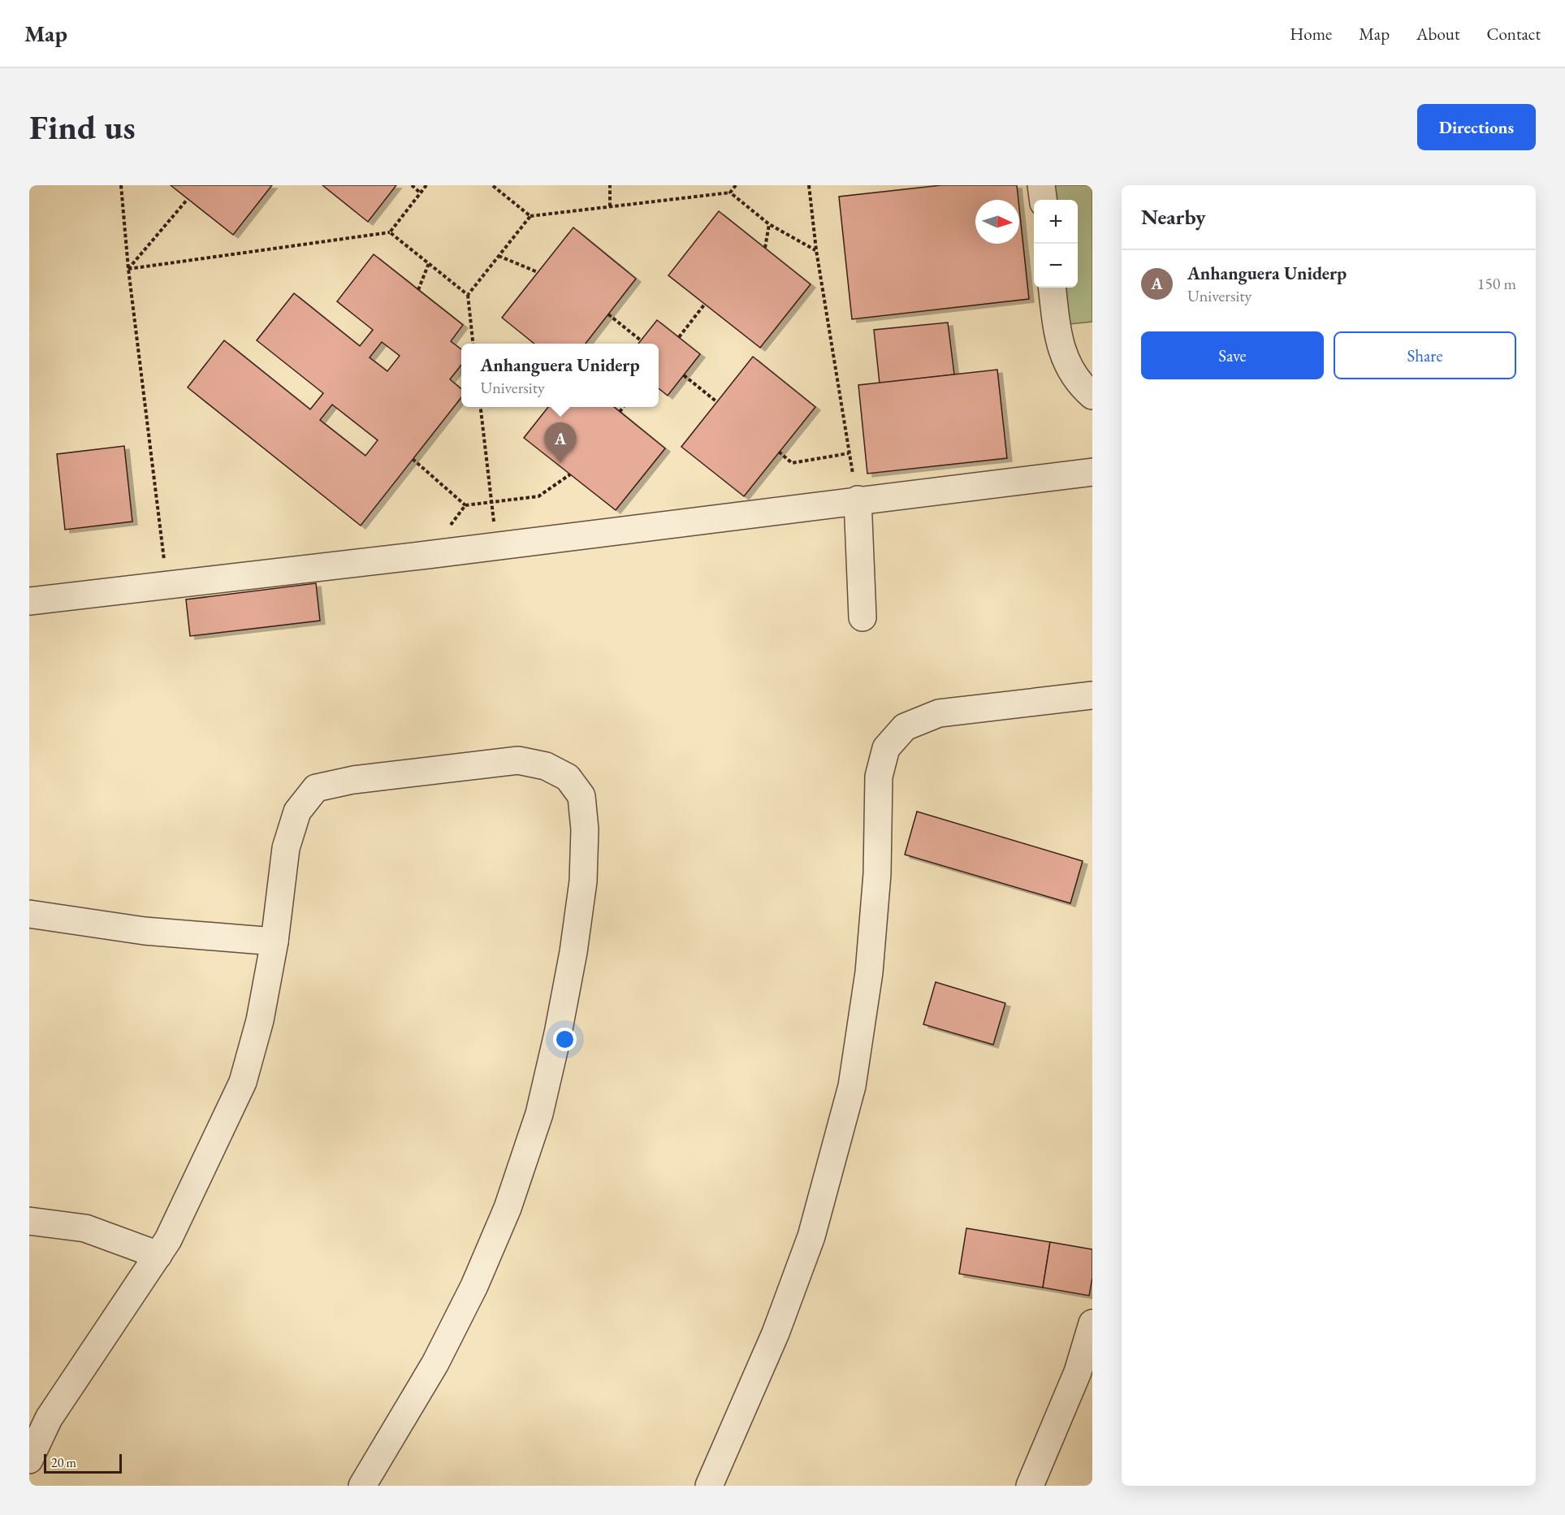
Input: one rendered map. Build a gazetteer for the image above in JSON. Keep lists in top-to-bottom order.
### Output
{
  "scale_bar": "20 m",
  "north": "right",
  "page": {
    "header": "Map",
    "nav": [
      "Home",
      "Map",
      "About",
      "Contact"
    ],
    "buttons": [
      "Directions",
      ["Save", "Share"]
    ],
    "title": "Find us",
    "heading": "Nearby",
    "map_buttons": ["+", "−"],
    "list": [
      {
        "mark": "A",
        "name": "Anhanguera Uniderp",
        "note": "University",
        "value": "150 m"
      }
    ],
    "popup": ["Anhanguera Uniderp", "University"],
    "pins": "A",
    "scale": "20 m"
  }
}
